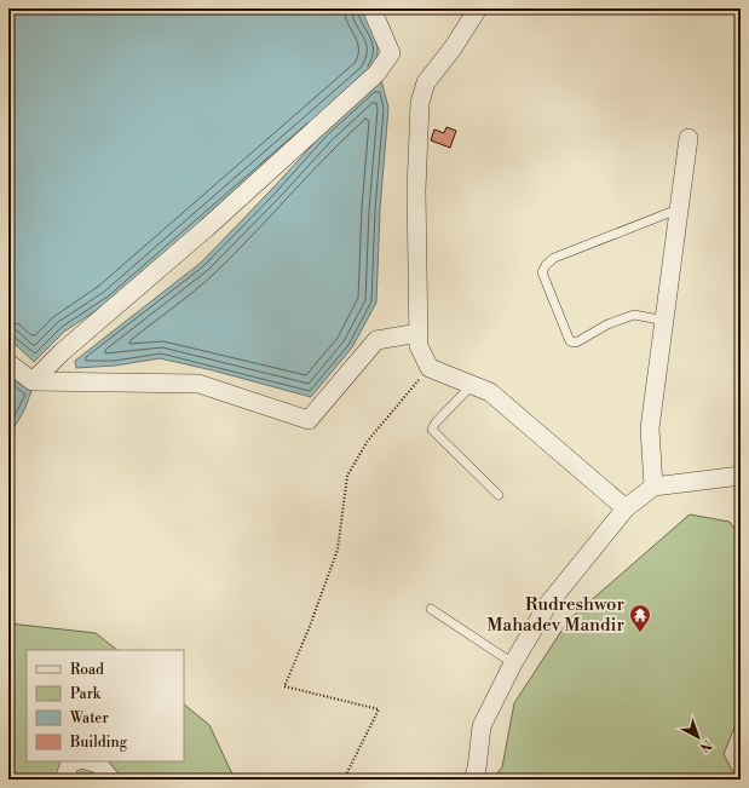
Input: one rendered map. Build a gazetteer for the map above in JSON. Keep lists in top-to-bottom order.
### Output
{
  "places": {
    "temple": ["Rudreshwor Mahadev Mandir"]
  },
  "legend": [
    "Road",
    "Park",
    "Water",
    "Building"
  ],
  "north": "bottom right"
}
